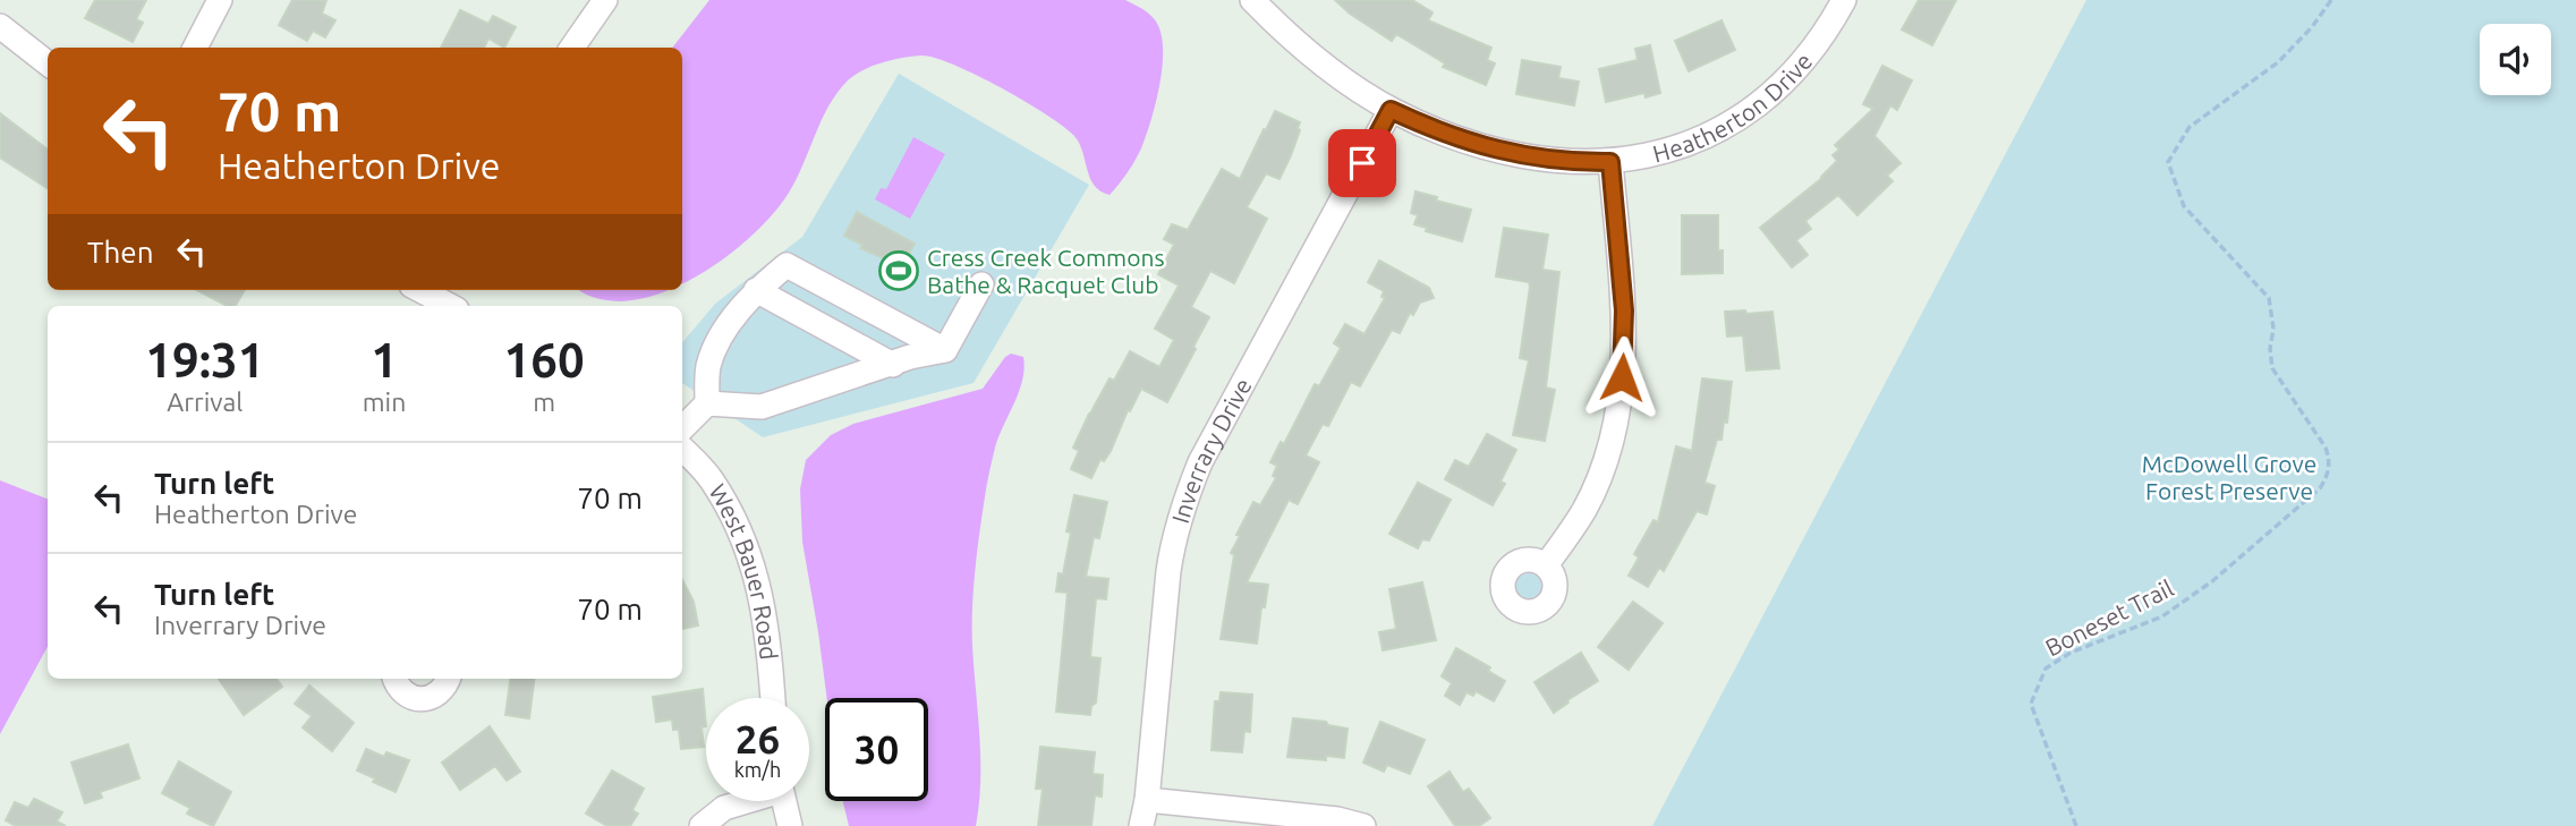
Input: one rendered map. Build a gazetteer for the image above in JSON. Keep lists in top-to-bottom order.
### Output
{
  "streets": {
    "street": ["Heatherton Drive", "Inverrary Drive", "West Bauer Road"],
    "path": ["Boneset Trail"]
  },
  "crossings": [
    ["Heatherton Drive", "Inverrary Drive"]
  ],
  "parks": ["McDowell Grove Forest Preserve"],
  "places": {
    "sports": ["Cress Creek Commons Bathe & Racquet Club"]
  },
  "page": {
    "turn": ["70 m", "Heatherton Drive"],
    "then": "Then",
    "eta": [
      "19:31",
      "Arrival",
      "1",
      "min",
      "160",
      "m"
    ],
    "list": [
      {
        "name": "Turn left",
        "note": "Heatherton Drive",
        "value": "70 m"
      },
      {
        "name": "Turn left",
        "note": "Inverrary Drive",
        "value": "70 m"
      }
    ],
    "speed": "26 km/h",
    "limit": "30"
  }
}
